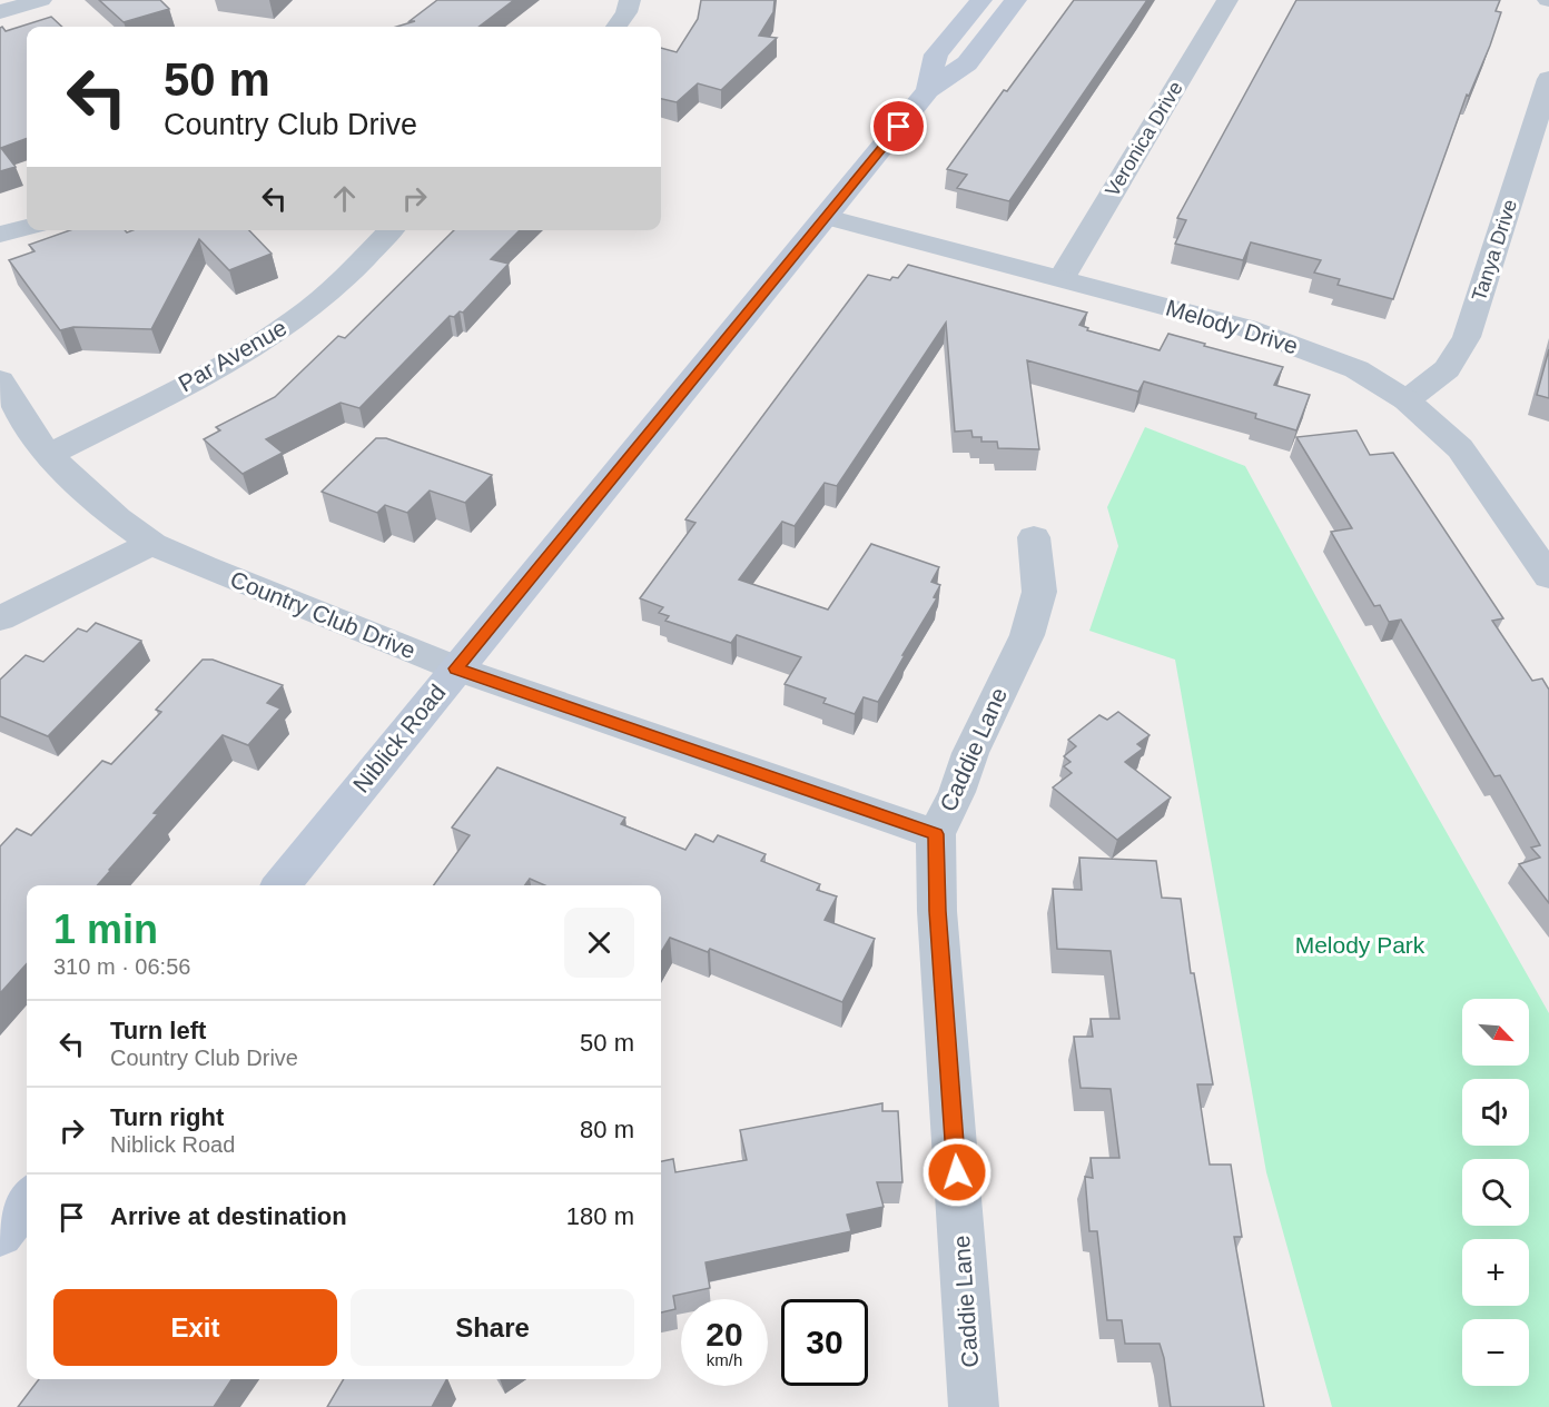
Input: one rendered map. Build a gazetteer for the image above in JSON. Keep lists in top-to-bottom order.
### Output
{
  "streets": {
    "main road": ["Niblick Road"],
    "street": [
      "Veronica Drive",
      "Tanya Drive",
      "Melody Drive",
      "Par Avenue",
      "Country Club Drive",
      "Caddie Lane"
    ]
  },
  "crossings": [
    ["Veronica Drive", "Melody Drive"],
    ["Tanya Drive", "Melody Drive"],
    ["Melody Drive", "Niblick Road"],
    ["Par Avenue", "Country Club Drive"],
    ["Country Club Drive", "Niblick Road"],
    ["Country Club Drive", "Caddie Lane"]
  ],
  "parks": ["Melody Park"],
  "north": "bottom right",
  "page": {
    "turn": ["50 m", "Country Club Drive"],
    "heading": ["1 min", "310 m · 06:56"],
    "map_buttons": ["+", "−"],
    "list": [
      {
        "name": "Turn left",
        "note": "Country Club Drive",
        "value": "50 m"
      },
      {
        "name": "Turn right",
        "note": "Niblick Road",
        "value": "80 m"
      },
      {
        "name": "Arrive at destination",
        "value": "180 m"
      }
    ],
    "buttons": ["Exit", "Share"],
    "speed": "20 km/h",
    "limit": "30"
  }
}
